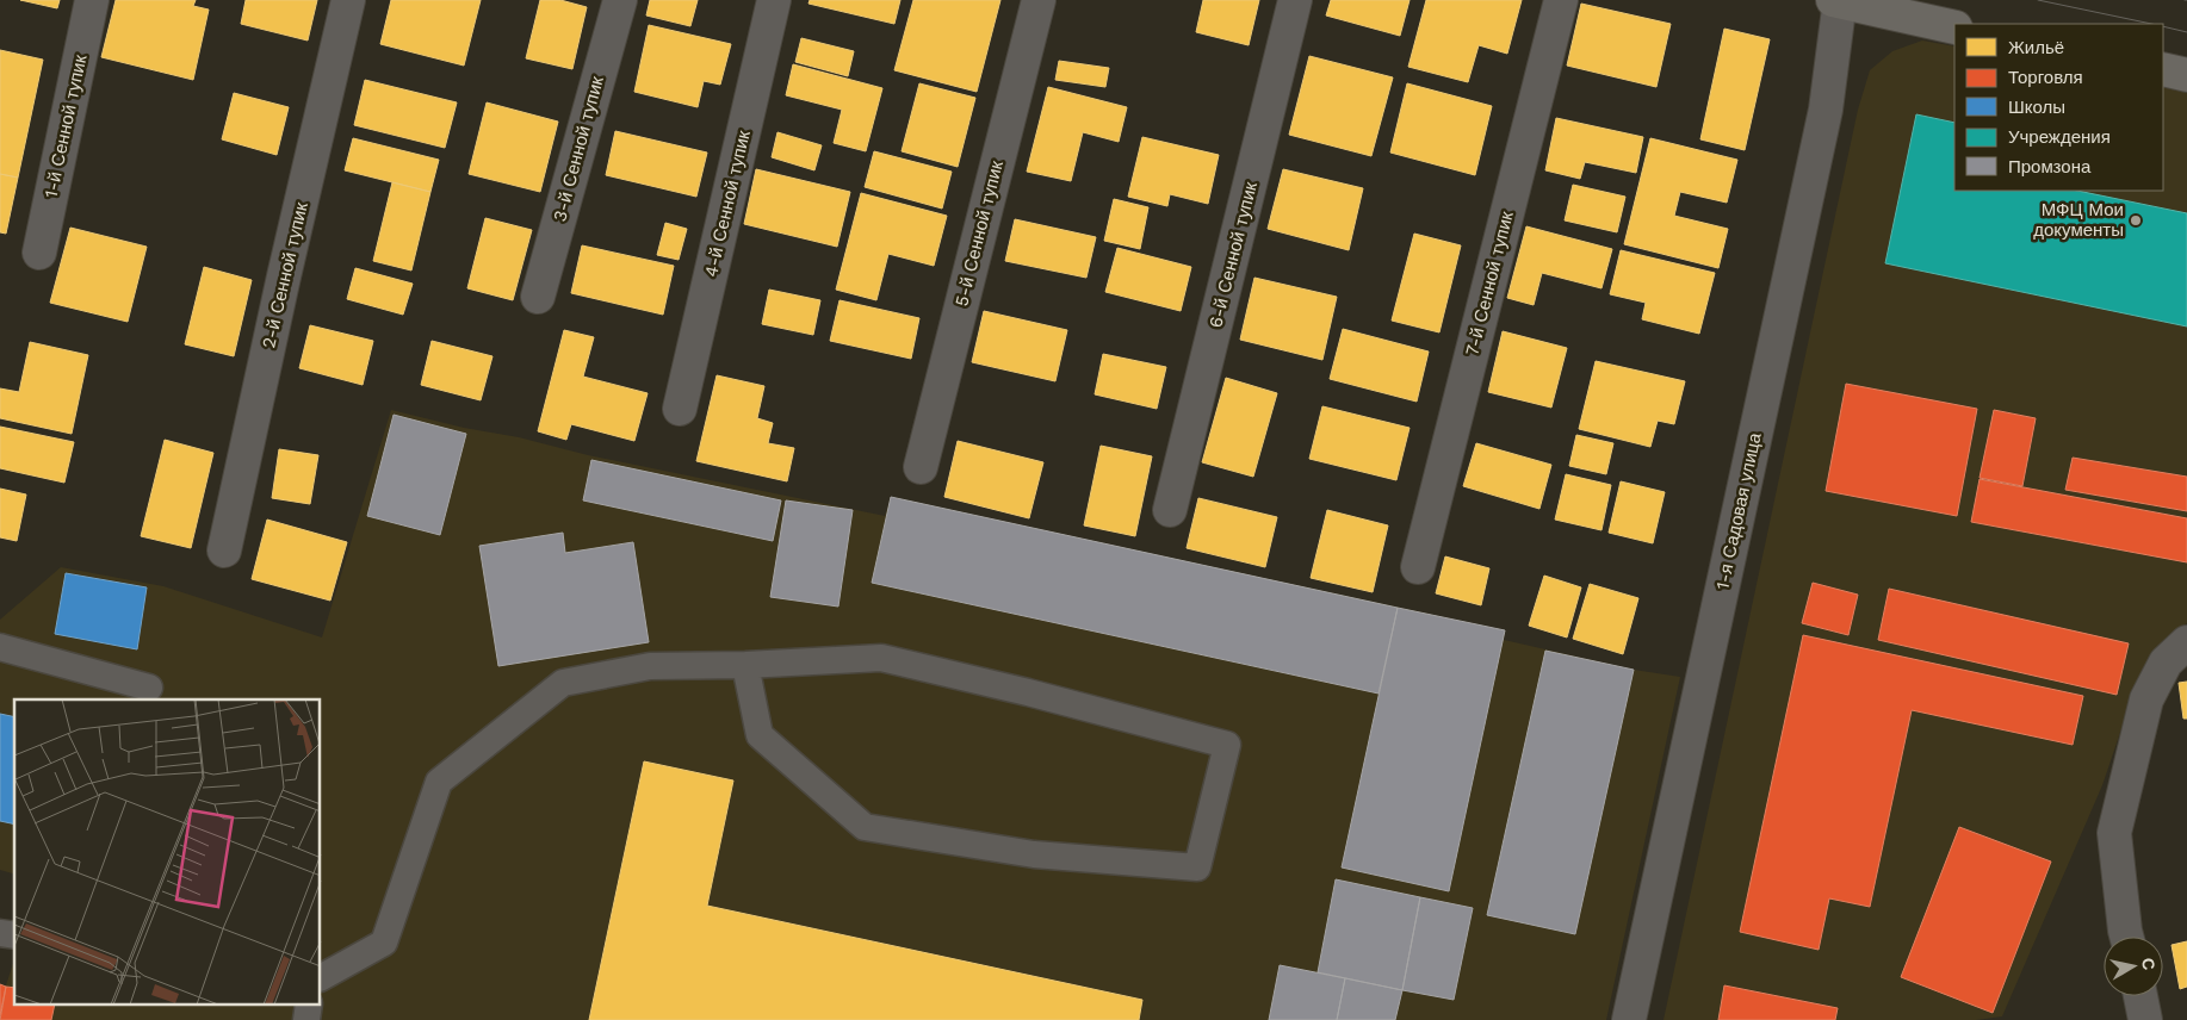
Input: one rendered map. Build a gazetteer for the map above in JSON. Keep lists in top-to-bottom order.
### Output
{
  "streets": {
    "street": [
      "1-й Сенной тупик",
      "3-й Сенной тупик",
      "4-й Сенной тупик",
      "5-й Сенной тупик",
      "6-й Сенной тупик",
      "2-й Сенной тупик",
      "7-й Сенной тупик",
      "1-я Садовая улица"
    ]
  },
  "places": ["МФЦ Мои документы"],
  "legend": [
    "Жильё",
    "Торговля",
    "Школы",
    "Учреждения",
    "Промзона"
  ],
  "north": "right"
}
